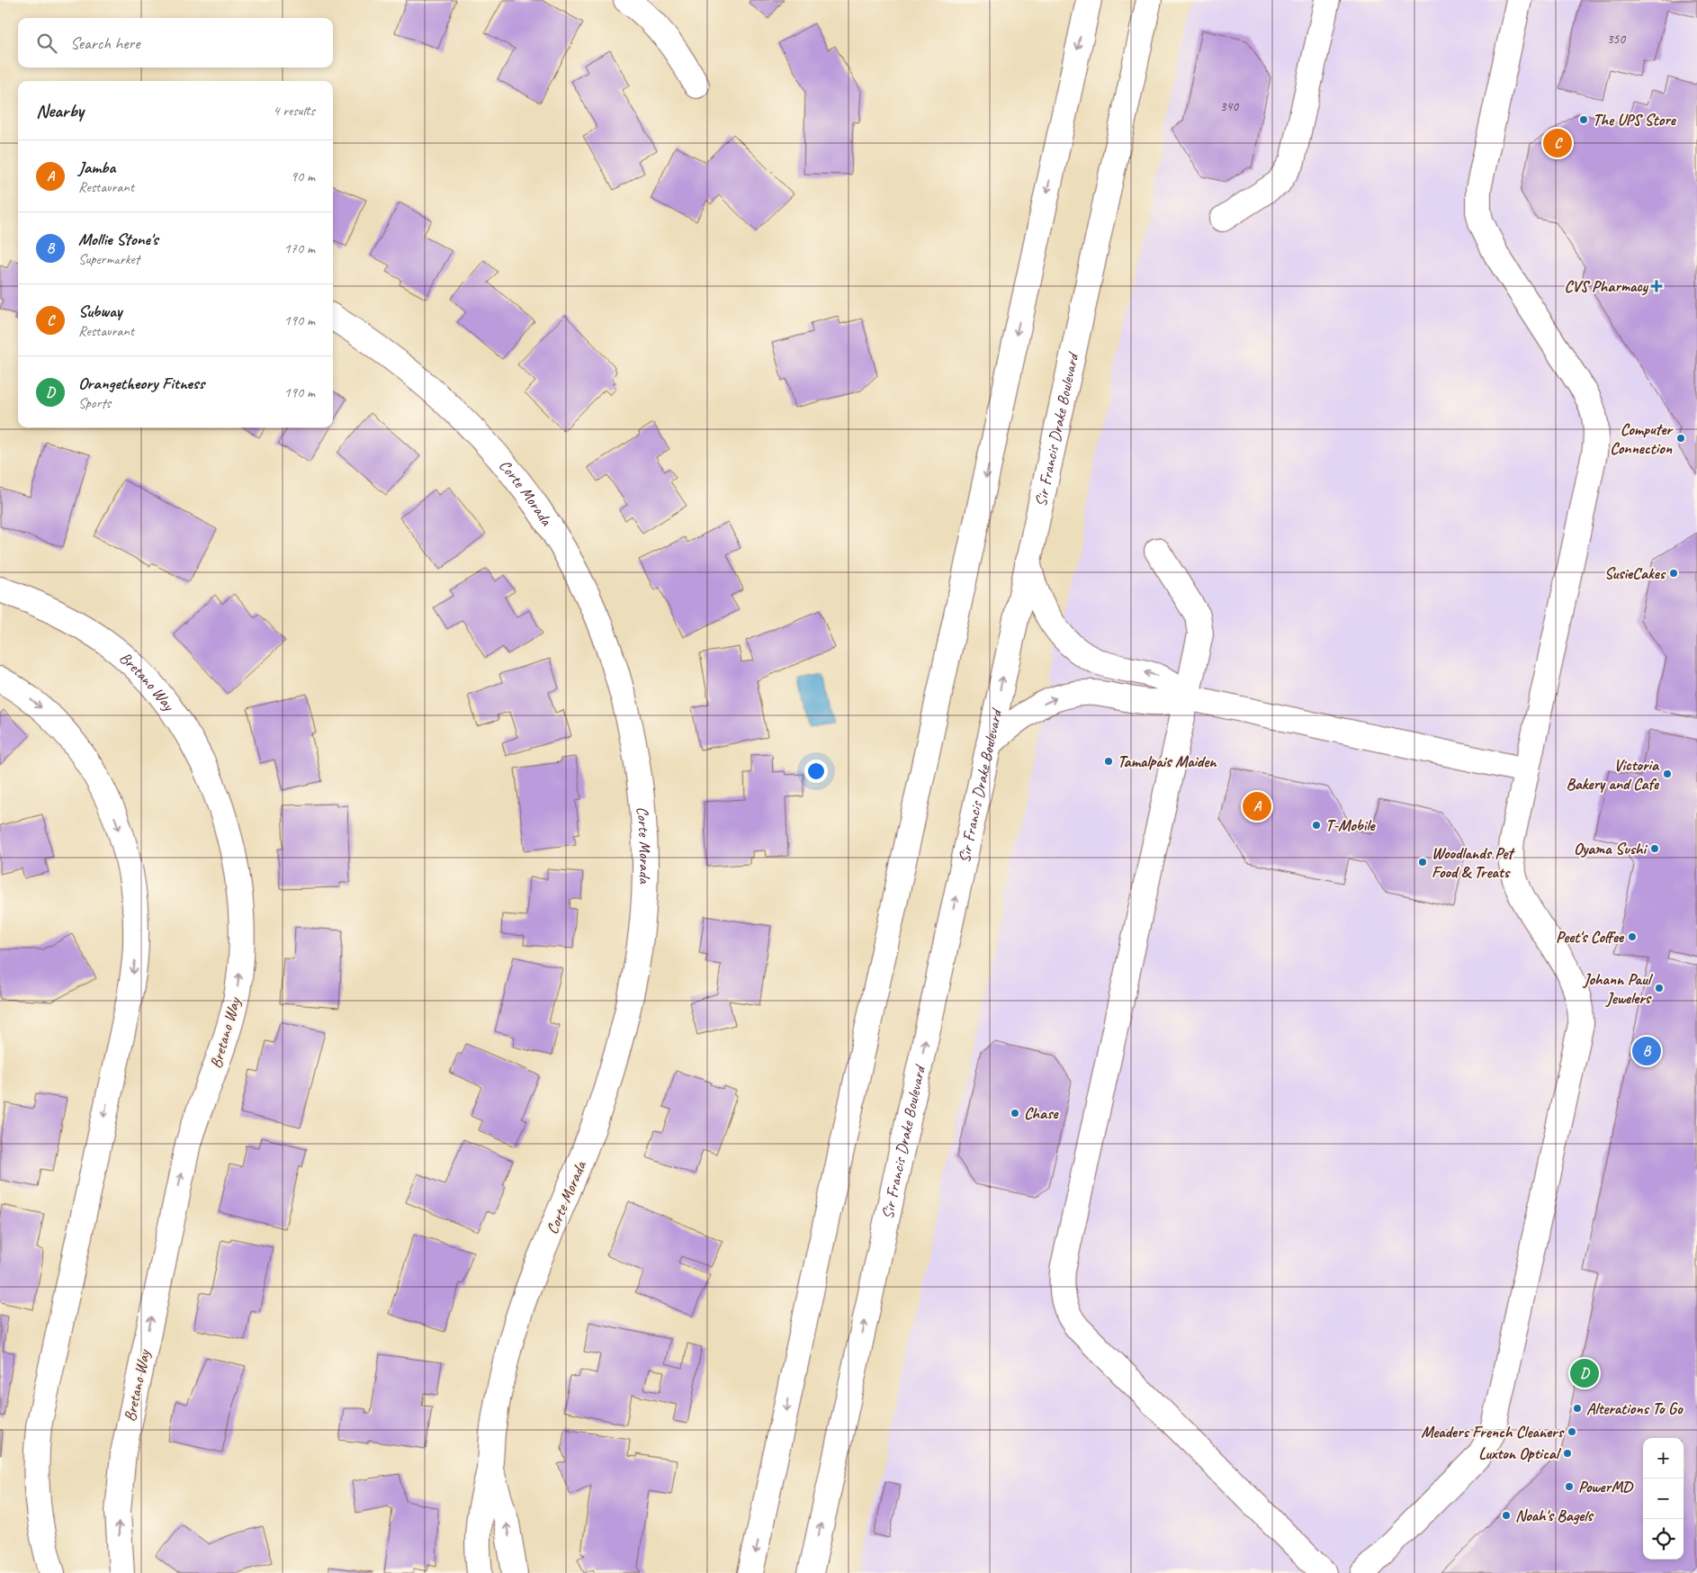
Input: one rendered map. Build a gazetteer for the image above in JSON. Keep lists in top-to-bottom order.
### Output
{
  "streets": {
    "street": ["Sir Francis Drake Boulevard", "Corte Morada", "Bretano Way"]
  },
  "places": {
    "other": [
      "The UPS Store",
      "Computer Connection",
      "SusieCakes",
      "Tamalpais Maiden",
      "Victoria Bakery and Cafe",
      "T-Mobile",
      "Oyama Sushi",
      "Woodlands Pet Food & Treats",
      "Peet's Coffee",
      "Johann Paul Jewelers",
      "Chase",
      "Alterations To Go",
      "Meaders French Cleaners",
      "Luxton Optical",
      "PowerMD",
      "Noah's Bagels"
    ],
    "health": ["CVS Pharmacy"]
  },
  "house_numbers": ["350", "340"],
  "page": {
    "search": "Search here",
    "heading": ["Nearby", "4 results"],
    "pins": [
      "C",
      "A",
      "B",
      "D"
    ],
    "list": [
      {
        "mark": "A",
        "name": "Jamba",
        "note": "Restaurant",
        "value": "90 m"
      },
      {
        "mark": "B",
        "name": "Mollie Stone's",
        "note": "Supermarket",
        "value": "170 m"
      },
      {
        "mark": "C",
        "name": "Subway",
        "note": "Restaurant",
        "value": "190 m"
      },
      {
        "mark": "D",
        "name": "Orangetheory Fitness",
        "note": "Sports",
        "value": "190 m"
      }
    ],
    "map_buttons": ["+", "−"]
  }
}
